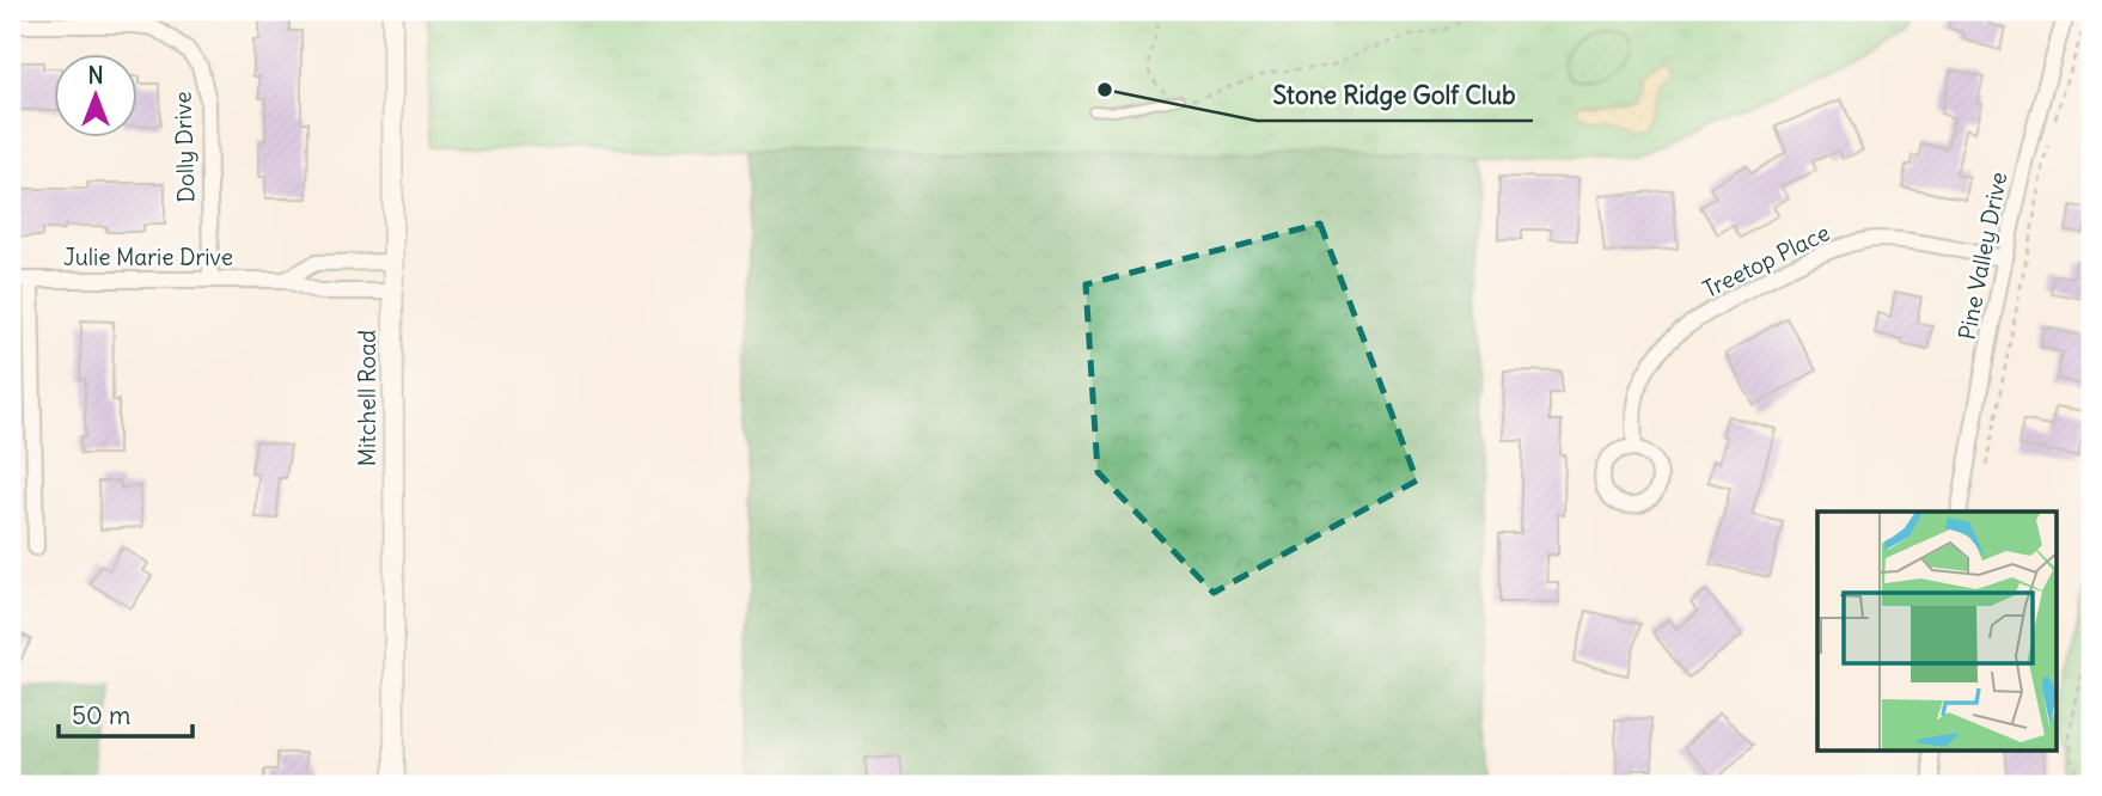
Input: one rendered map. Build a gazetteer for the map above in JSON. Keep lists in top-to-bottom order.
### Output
{
  "streets": {
    "street": [
      "Dolly Drive",
      "Pine Valley Drive",
      "Julie Marie Drive",
      "Treetop Place",
      "Mitchell Road"
    ]
  },
  "crossings": [
    ["Dolly Drive", "Julie Marie Drive"],
    ["Pine Valley Drive", "Treetop Place"],
    ["Julie Marie Drive", "Mitchell Road"]
  ],
  "places": ["Stone Ridge Golf Club"],
  "scale_bar": "50 m",
  "north": "top"
}
